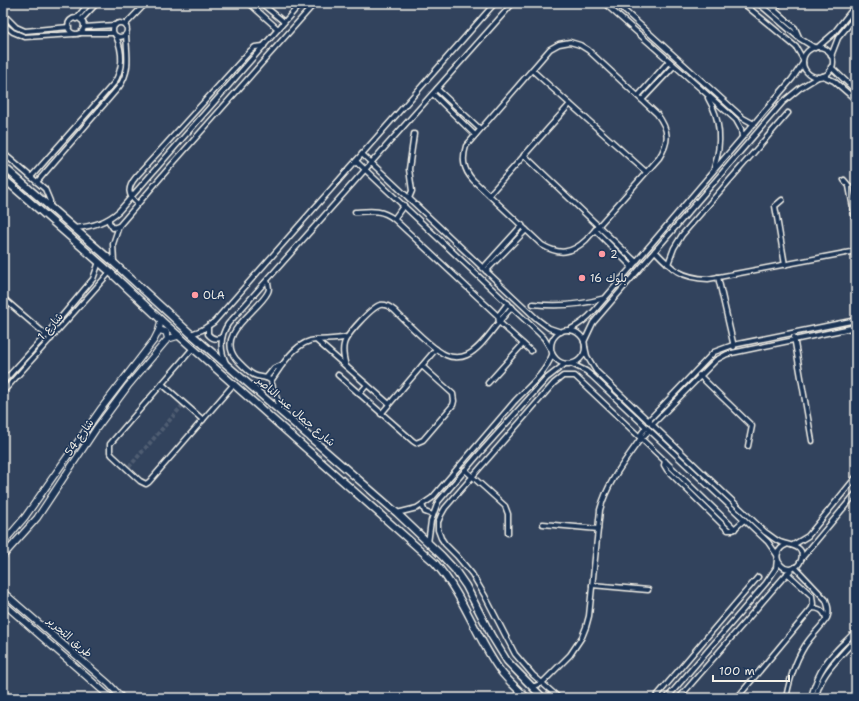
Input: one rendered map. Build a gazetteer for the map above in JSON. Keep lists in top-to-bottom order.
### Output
{
  "streets": {
    "main road": ["شارع جمال عبد الناصر"],
    "street": ["شارع 1", "شارع 54", "طريق التحرير"]
  },
  "crossings": [
    ["شارع 1", "شارع جمال عبد الناصر"],
    ["شارع جمال عبد الناصر", "شارع 54"]
  ],
  "places": ["2", "بلوك 16", "OLA"],
  "scale_bar": "100 m"
}
